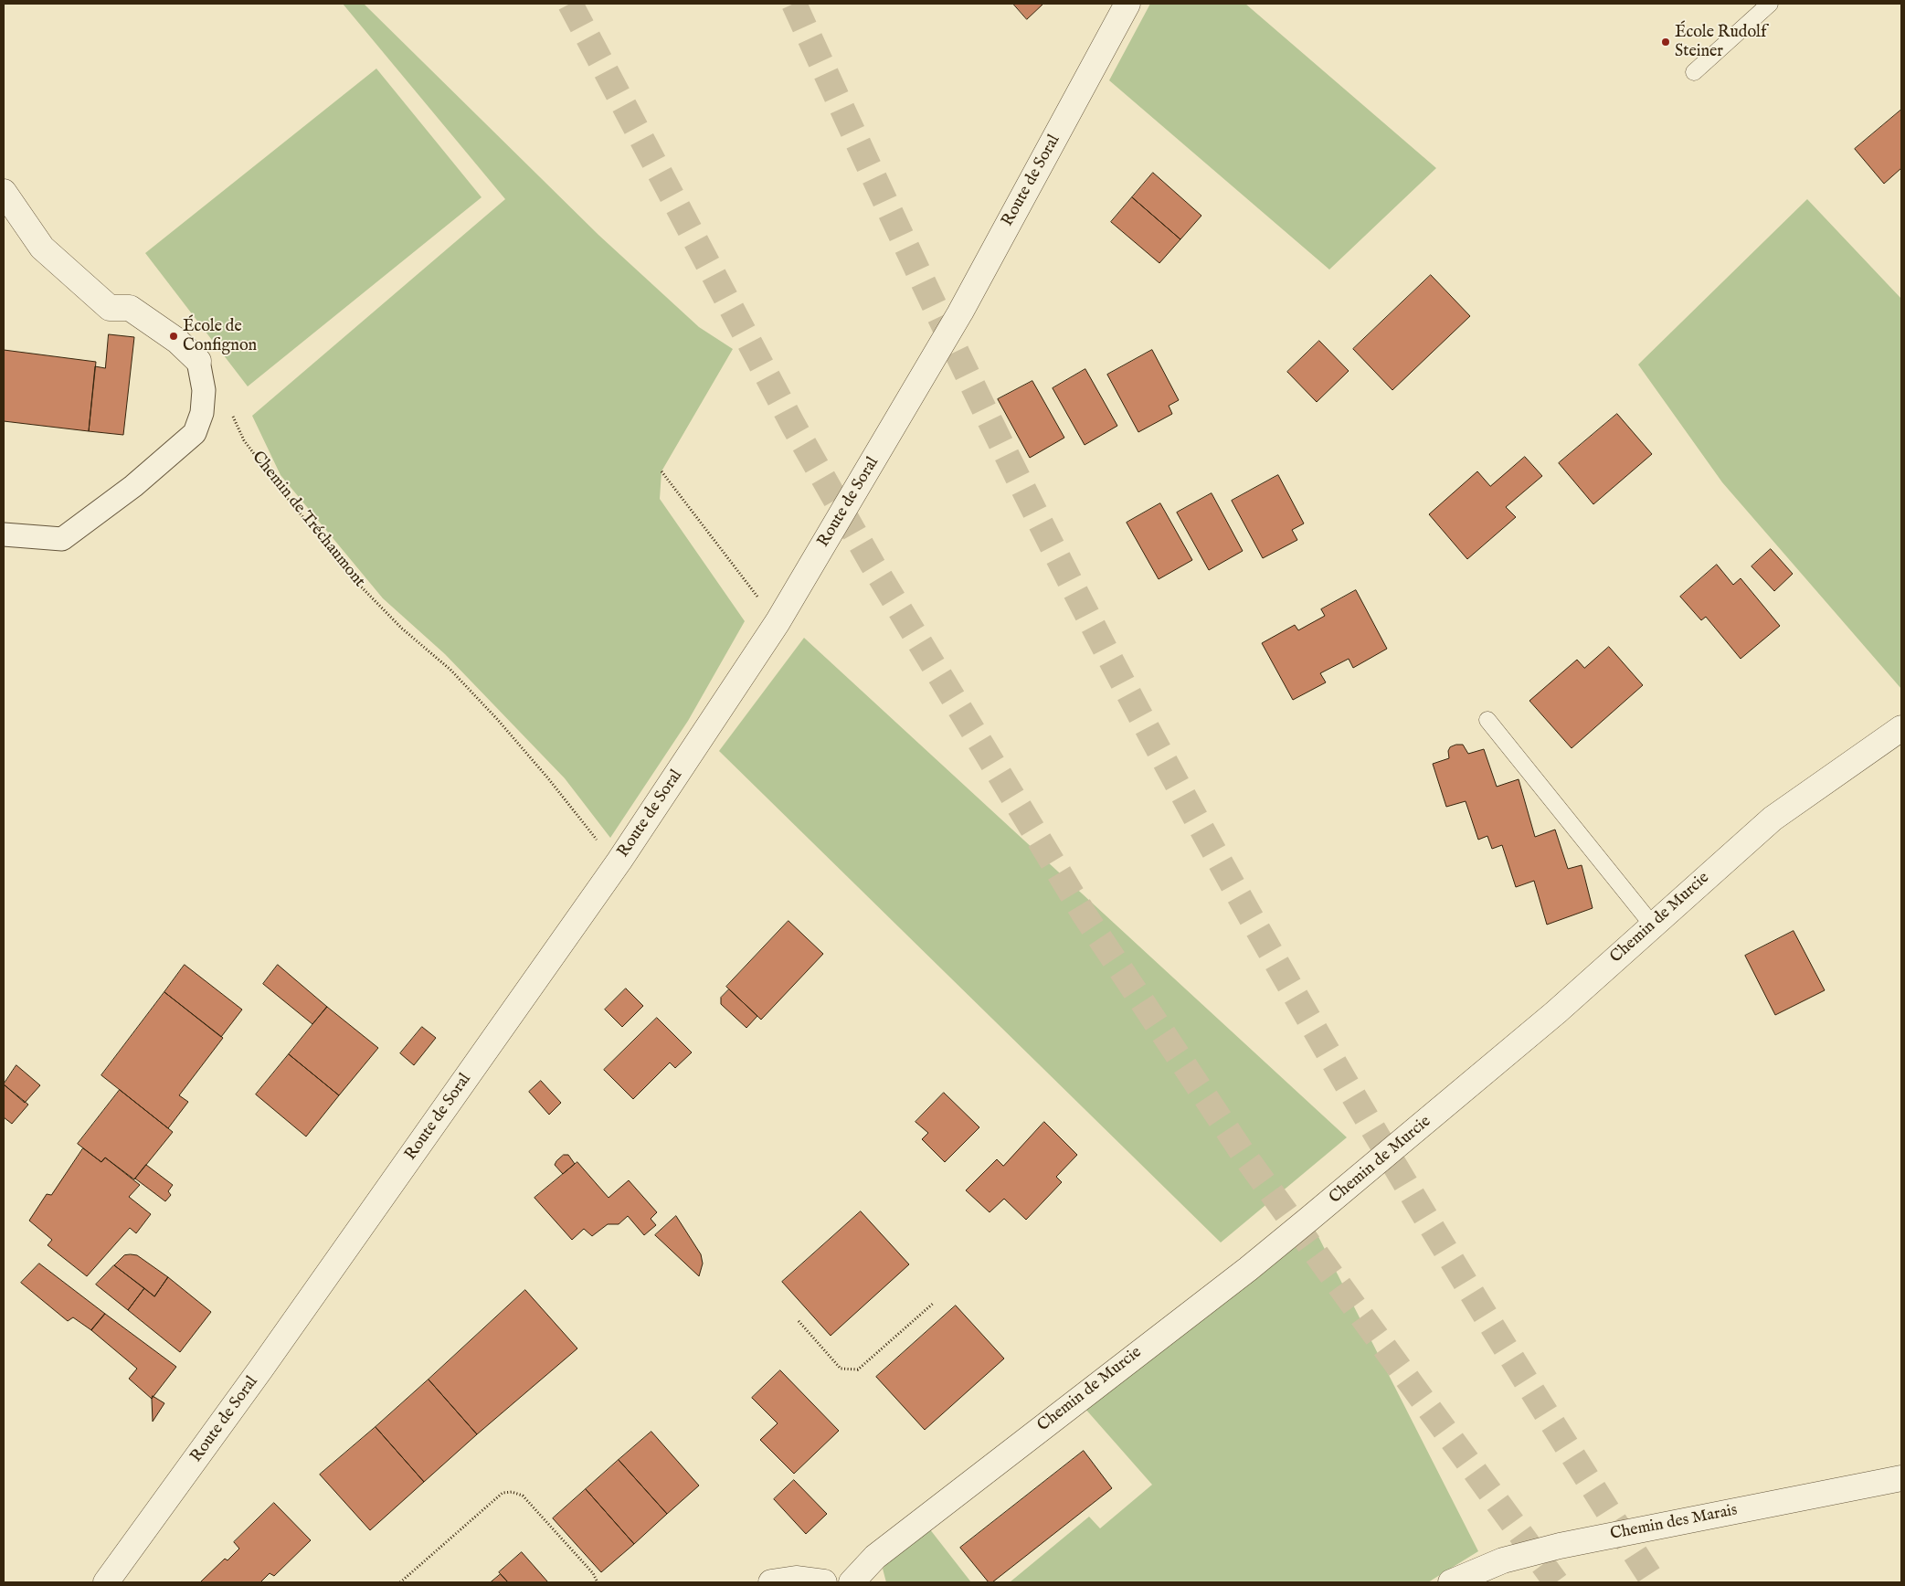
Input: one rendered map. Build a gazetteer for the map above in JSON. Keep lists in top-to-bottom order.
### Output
{
  "streets": {
    "street": ["Route de Soral", "Chemin de Murcie", "Chemin des Marais"],
    "path": ["Chemin de Tréchaumont"]
  },
  "crossings": [
    ["Route de Soral", "Chemin de Tréchaumont"]
  ],
  "places": ["École Rudolf Steiner", "École de Confignon"]
}
